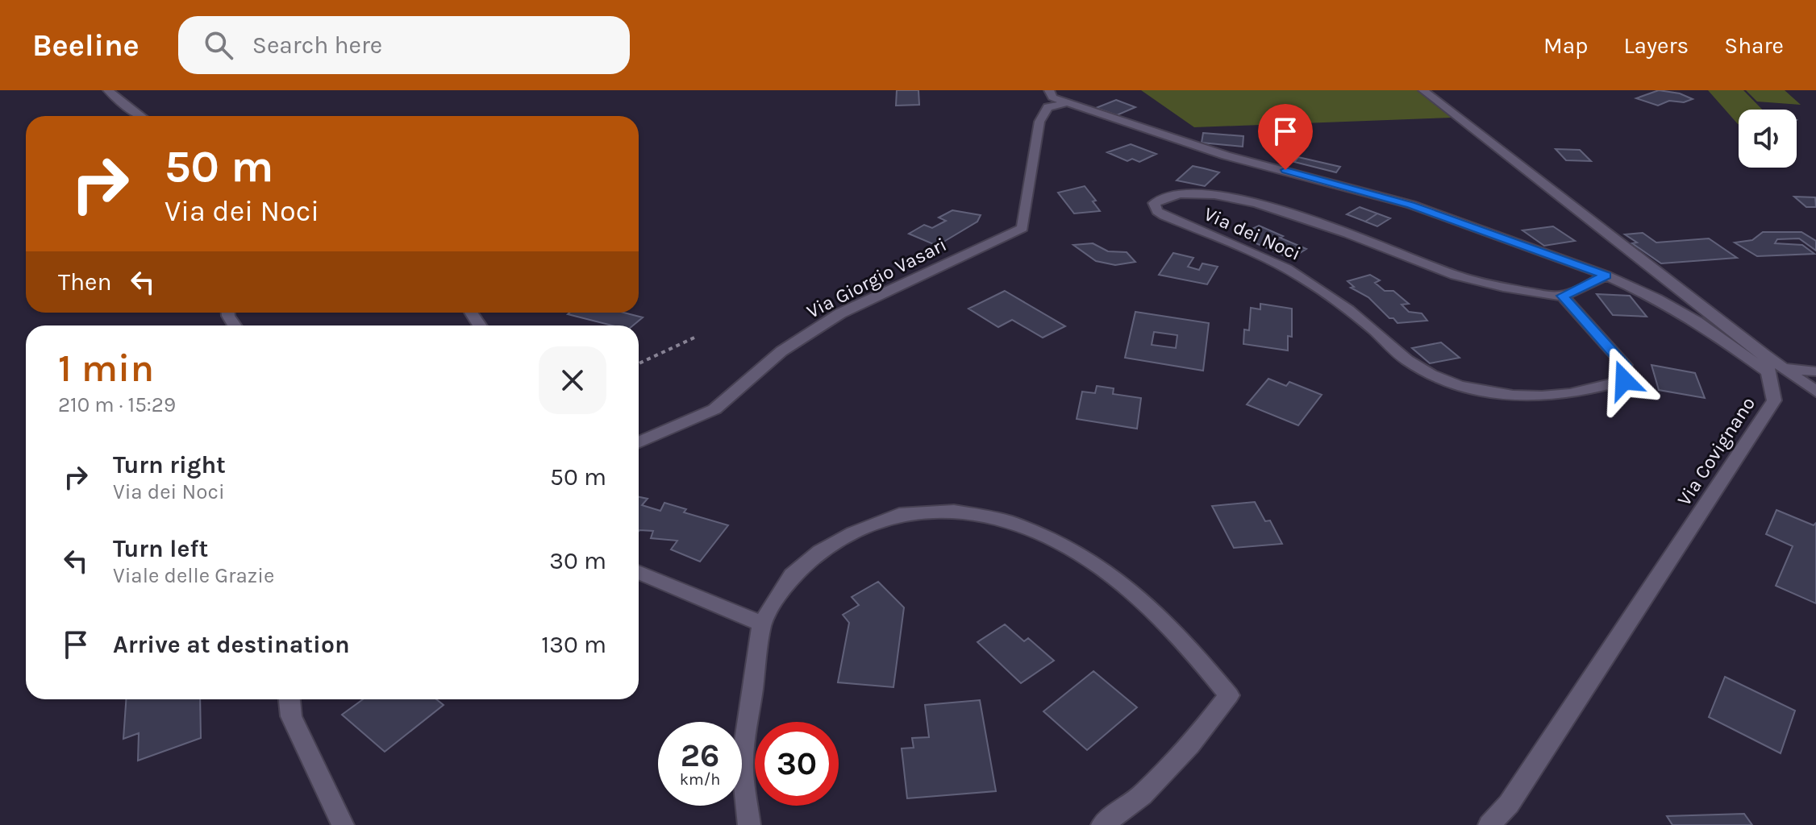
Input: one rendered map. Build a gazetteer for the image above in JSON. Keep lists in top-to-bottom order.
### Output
{
  "streets": {
    "street": ["Via dei Noci", "Via Giorgio Vasari", "Via Covignano"]
  },
  "page": {
    "header": "Beeline",
    "search": "Search here",
    "nav": ["Map", "Layers", "Share"],
    "turn": ["50 m", "Via dei Noci"],
    "then": "Then",
    "heading": ["1 min", "210 m · 15:29"],
    "list": [
      {
        "name": "Turn right",
        "note": "Via dei Noci",
        "value": "50 m"
      },
      {
        "name": "Turn left",
        "note": "Viale delle Grazie",
        "value": "30 m"
      },
      {
        "name": "Arrive at destination",
        "value": "130 m"
      }
    ],
    "speed": "26 km/h",
    "limit": "30"
  }
}
